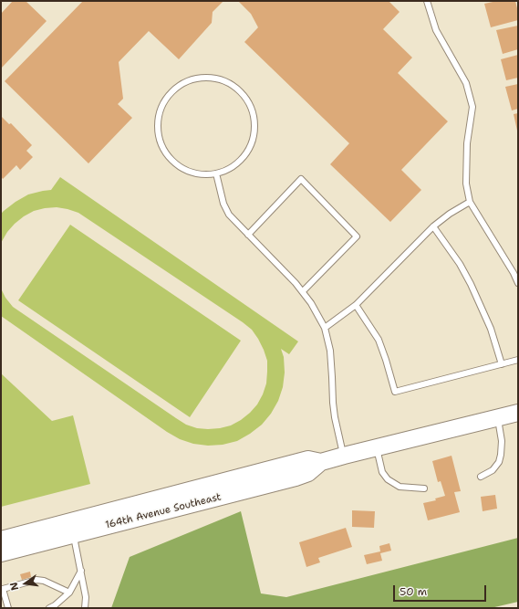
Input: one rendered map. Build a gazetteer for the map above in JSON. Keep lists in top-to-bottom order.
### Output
{
  "streets": {
    "street": ["164th Avenue Southeast"]
  },
  "scale_bar": "50 m",
  "north": "left"
}
